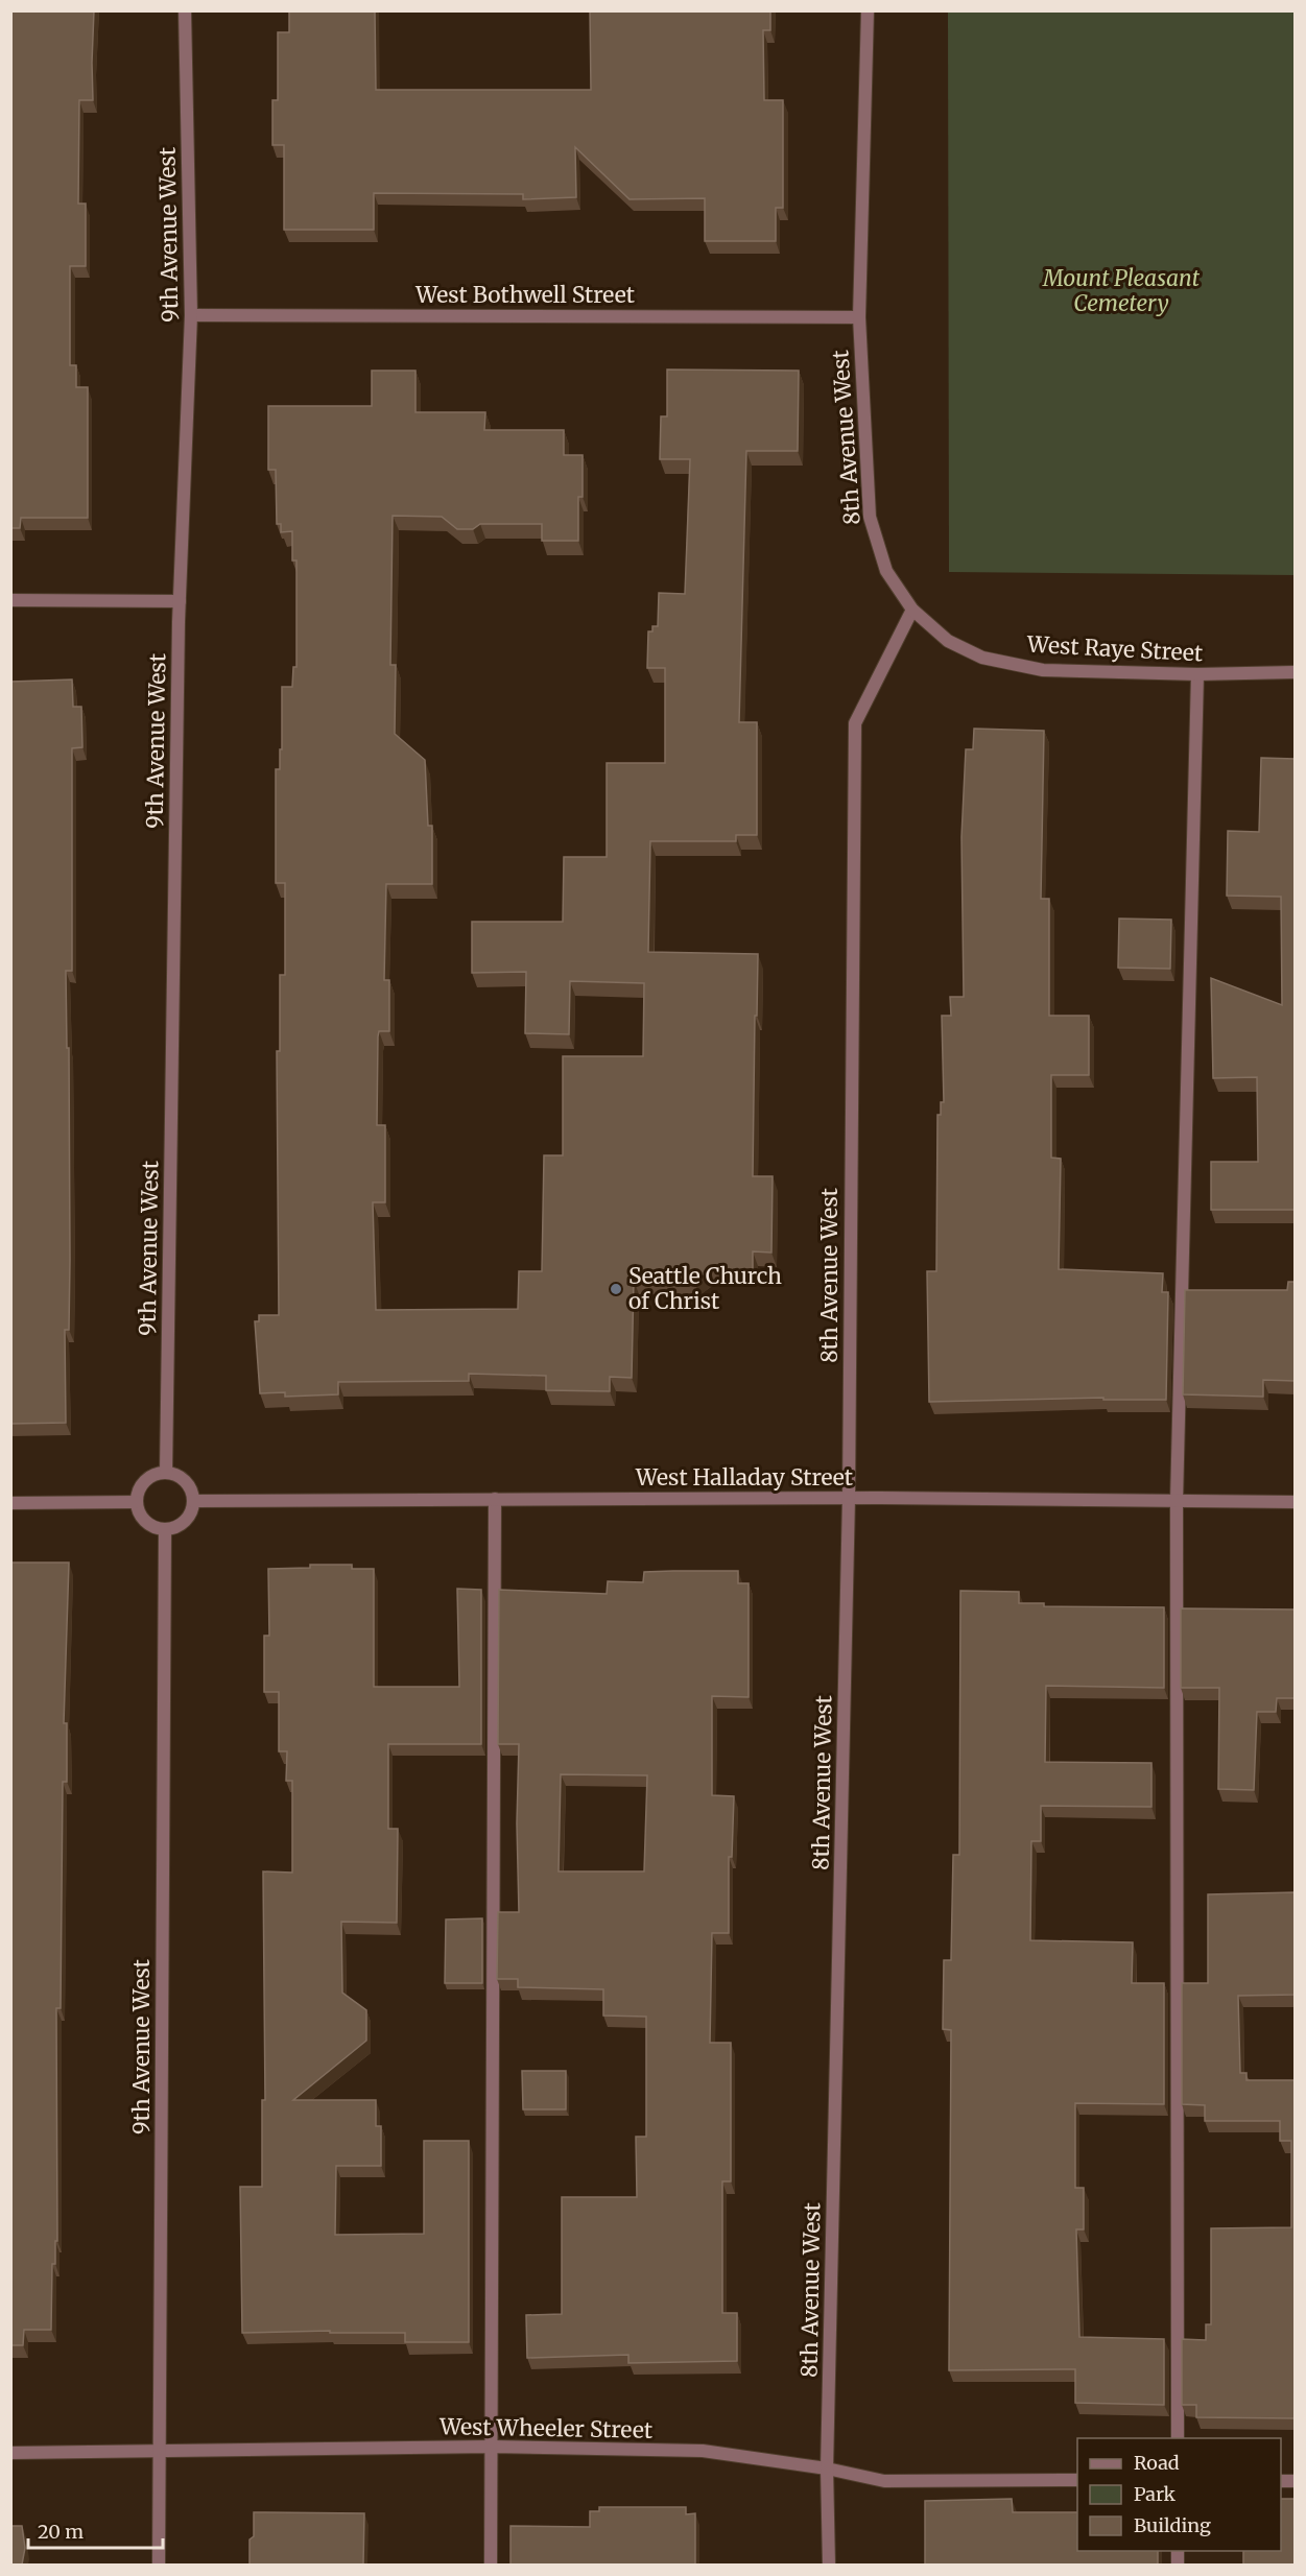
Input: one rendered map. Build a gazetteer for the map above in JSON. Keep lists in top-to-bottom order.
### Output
{
  "streets": {
    "street": [
      "9th Avenue West",
      "West Bothwell Street",
      "8th Avenue West",
      "West Raye Street",
      "West Halladay Street",
      "West Wheeler Street"
    ]
  },
  "crossings": [
    ["9th Avenue West", "West Bothwell Street"],
    ["9th Avenue West", "West Halladay Street"],
    ["9th Avenue West", "West Wheeler Street"],
    ["West Bothwell Street", "8th Avenue West"],
    ["8th Avenue West", "West Raye Street"],
    ["8th Avenue West", "West Halladay Street"],
    ["8th Avenue West", "West Wheeler Street"]
  ],
  "parks": ["Mount Pleasant Cemetery"],
  "places": ["Seattle Church of Christ"],
  "legend": ["Road", "Park", "Building"],
  "scale_bar": "20 m"
}
